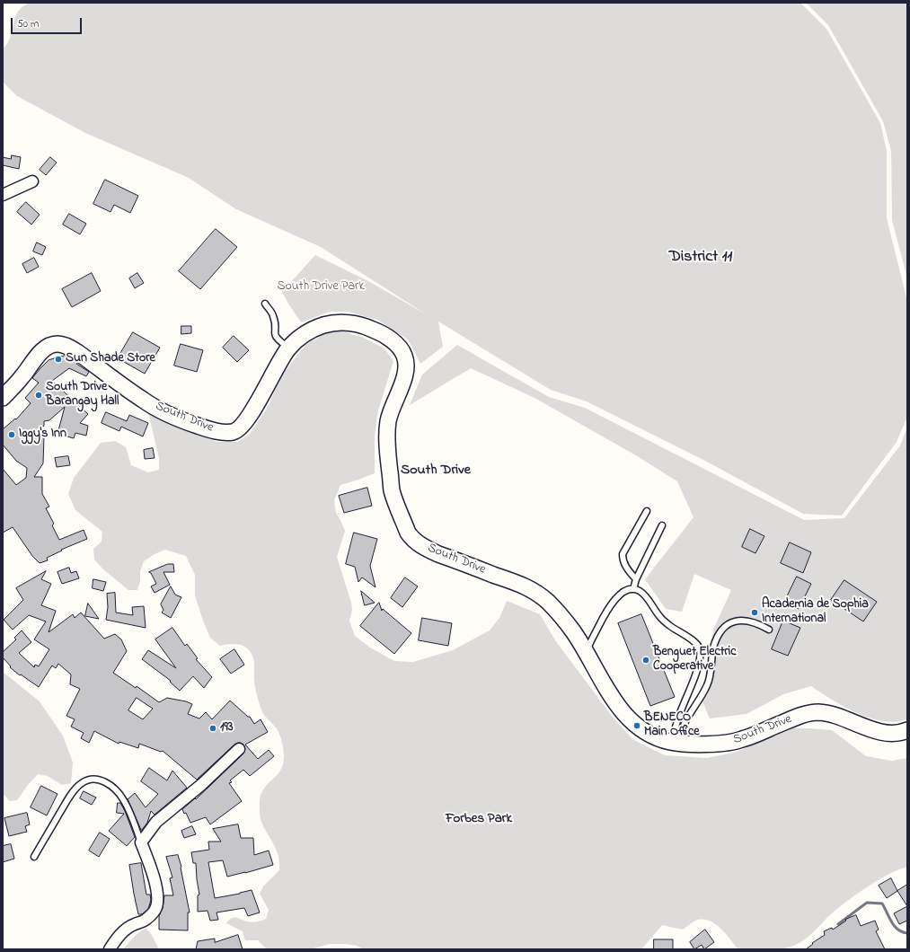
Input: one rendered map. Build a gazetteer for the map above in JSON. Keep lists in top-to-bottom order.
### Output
{
  "streets": {
    "main road": ["South Drive"]
  },
  "districts": ["District 11", "South Drive", "Forbes Park"],
  "parks": ["South Drive Park"],
  "places": [
    "Sun Shade Store",
    "South Drive Barangay Hall",
    "Iggy's Inn",
    "Academia de Sophia International",
    "Benguet Electric Cooperative",
    "BENECO Main Office",
    "193"
  ],
  "scale_bar": "50 m"
}
